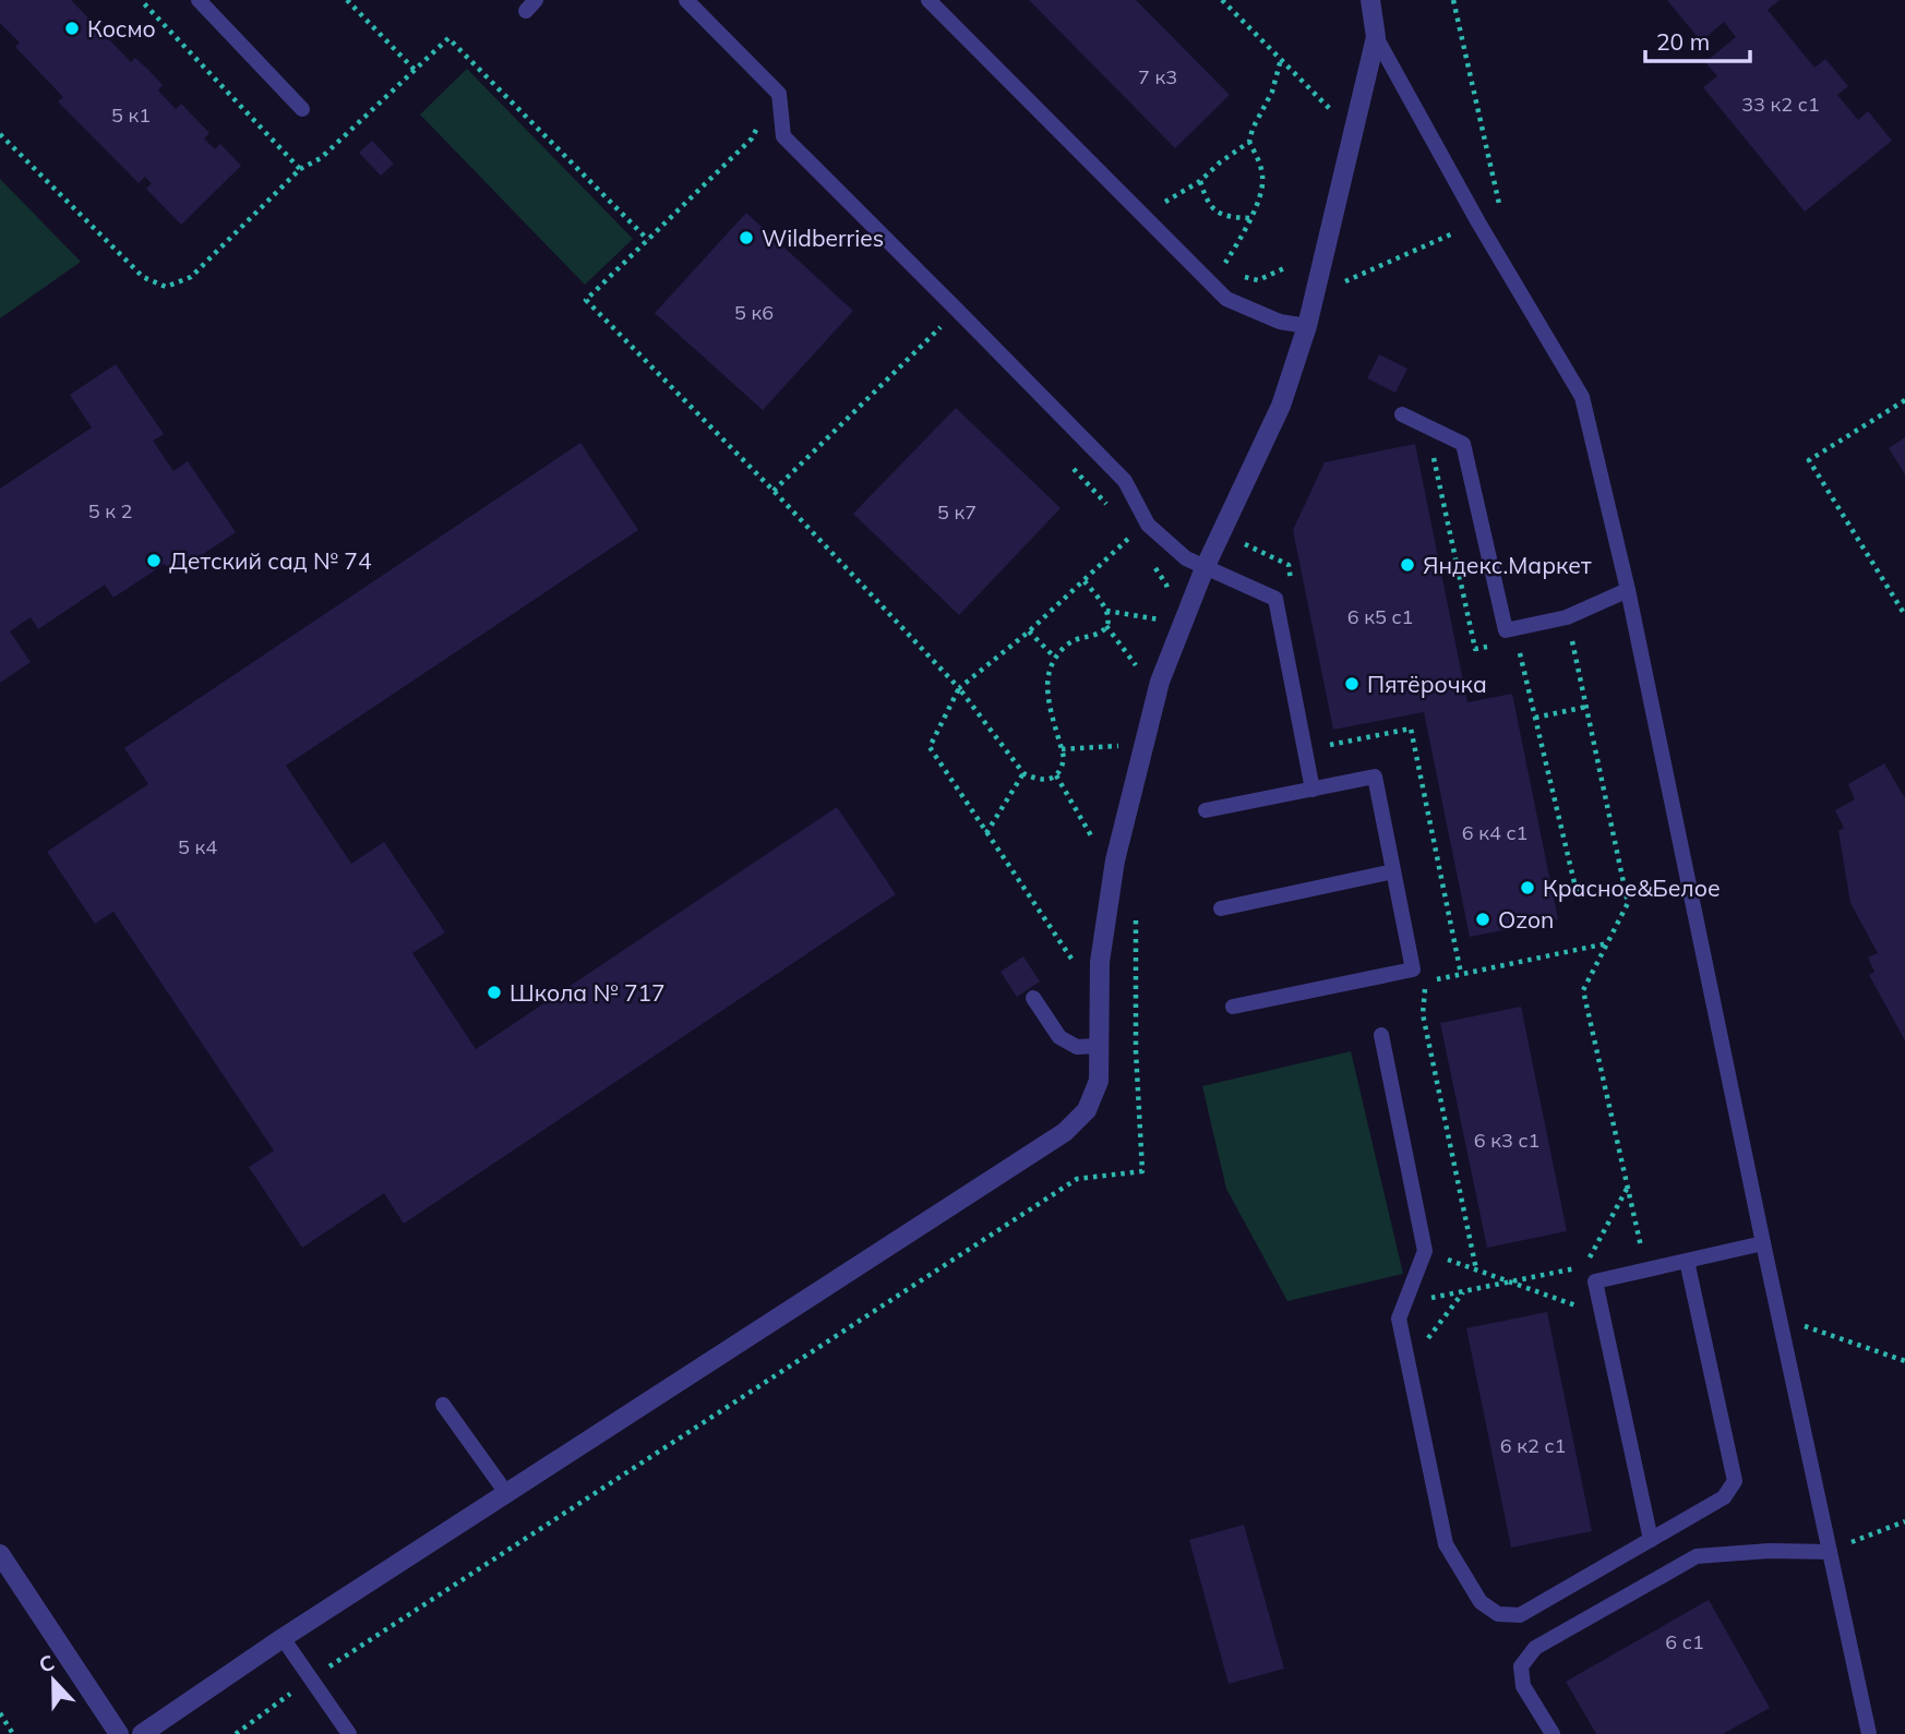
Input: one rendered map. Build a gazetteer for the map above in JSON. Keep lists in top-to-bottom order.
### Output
{
  "places": [
    "Космо",
    "Wildberries",
    "Детский сад № 74",
    "Яндекс.Маркет",
    "Пятёрочка",
    "Красное&Белое",
    "Ozon",
    "Школа № 717"
  ],
  "house_numbers": [
    "7 к3",
    "33 к2 с1",
    "5 к1",
    "5 к6",
    "5 к 2",
    "5 к7",
    "6 к5 с1",
    "6 к4 с1",
    "5 к4",
    "6 к3 с1",
    "6 к2 с1",
    "6 с1"
  ],
  "scale_bar": "20 m",
  "north": "top"
}
